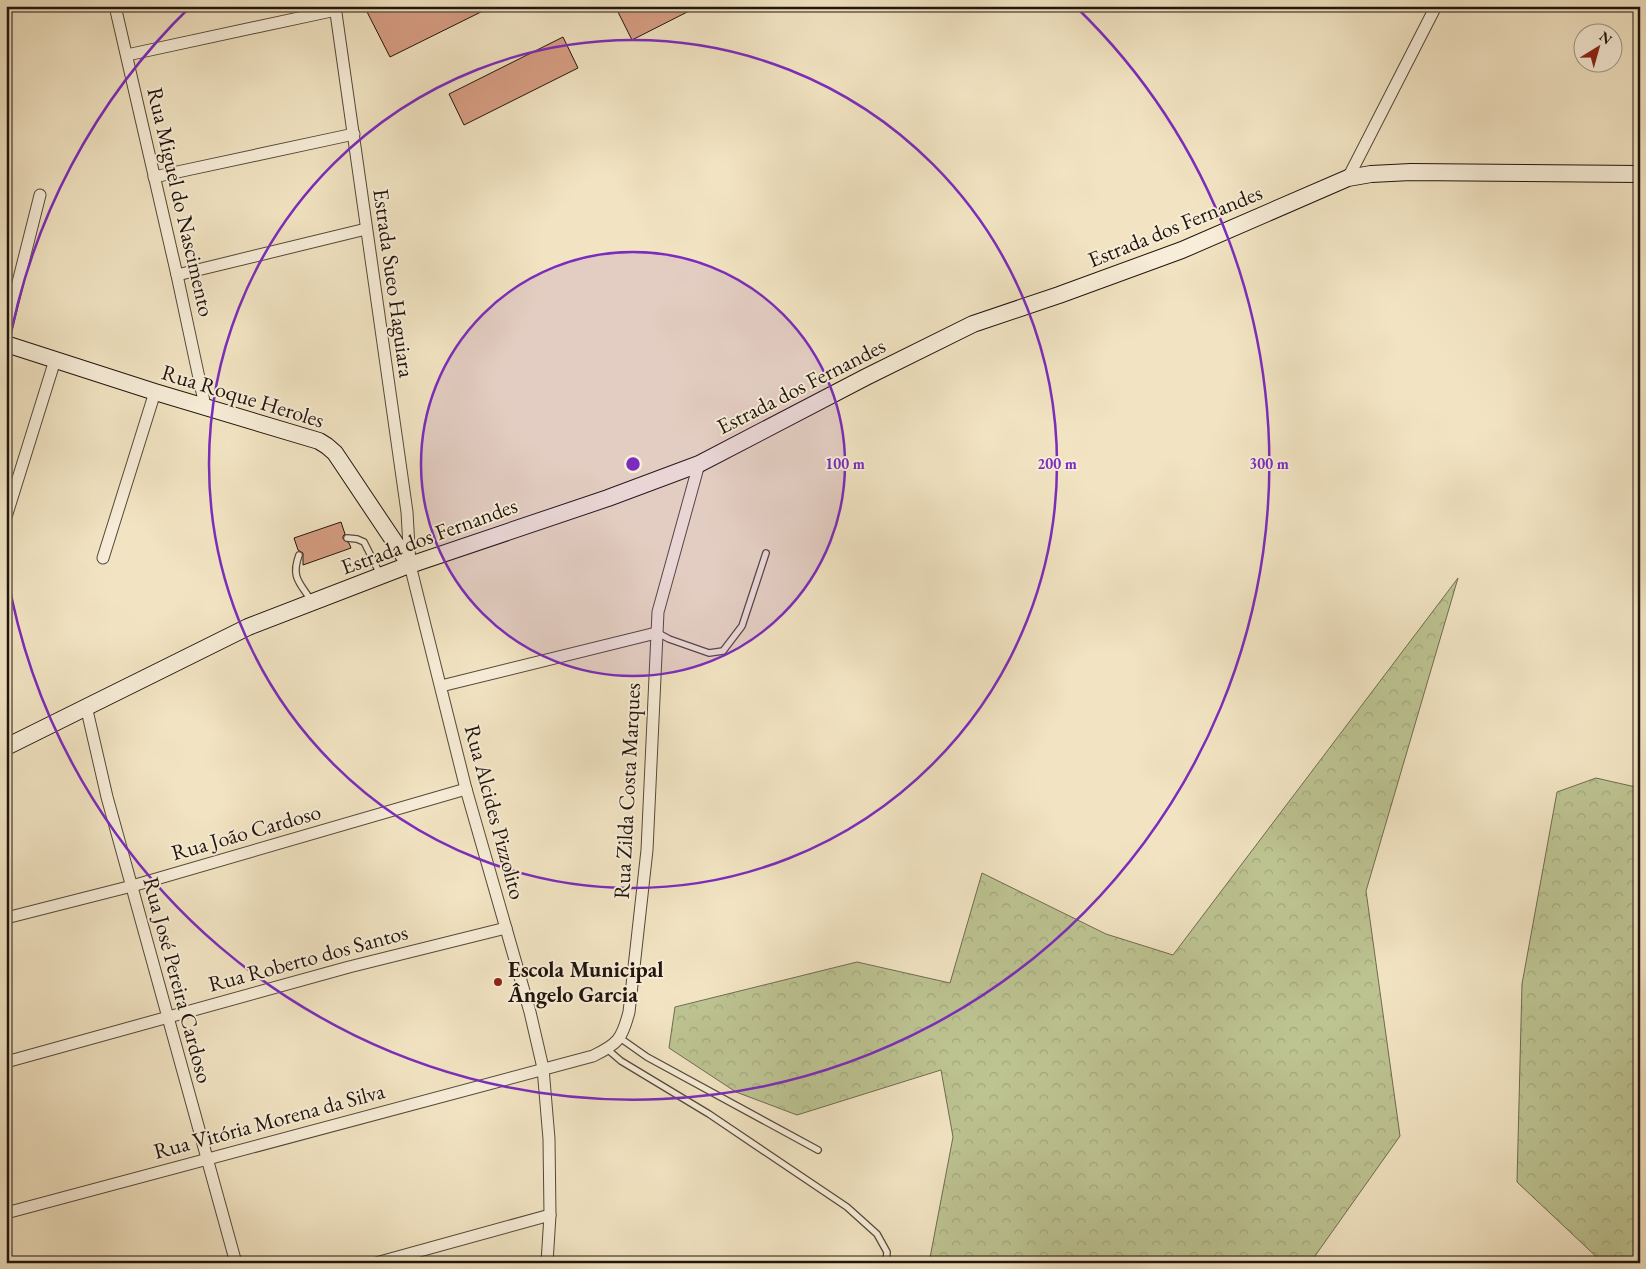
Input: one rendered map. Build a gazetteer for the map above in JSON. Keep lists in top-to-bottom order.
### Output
{
  "streets": {
    "main road": ["Estrada dos Fernandes", "Rua Roque Heroles"],
    "street": [
      "Rua Miguel do Nascimento",
      "Estrada Sueo Haguiara",
      "Rua Zilda Costa Marques",
      "Rua Alcides Pizzolito",
      "Rua João Cardoso",
      "Rua Roberto dos Santos",
      "Rua José Pereira Cardoso",
      "Rua Vitória Morena da Silva"
    ]
  },
  "crossings": [
    ["Rua Miguel do Nascimento", "Rua Roque Heroles"],
    ["Estrada dos Fernandes", "Estrada Sueo Haguiara"],
    ["Estrada dos Fernandes", "Rua Roque Heroles"],
    ["Estrada dos Fernandes", "Rua Zilda Costa Marques"],
    ["Estrada dos Fernandes", "Rua Alcides Pizzolito"],
    ["Estrada dos Fernandes", "Rua José Pereira Cardoso"],
    ["Estrada Sueo Haguiara", "Rua Roque Heroles"],
    ["Estrada Sueo Haguiara", "Rua Alcides Pizzolito"],
    ["Rua Roque Heroles", "Rua Alcides Pizzolito"],
    ["Rua Zilda Costa Marques", "Rua Alcides Pizzolito"],
    ["Rua Zilda Costa Marques", "Rua Vitória Morena da Silva"],
    ["Rua Alcides Pizzolito", "Rua João Cardoso"],
    ["Rua Alcides Pizzolito", "Rua Roberto dos Santos"],
    ["Rua Alcides Pizzolito", "Rua Vitória Morena da Silva"],
    ["Rua João Cardoso", "Rua José Pereira Cardoso"],
    ["Rua Roberto dos Santos", "Rua José Pereira Cardoso"],
    ["Rua José Pereira Cardoso", "Rua Vitória Morena da Silva"]
  ],
  "places": ["Escola Municipal Ângelo Garcia"],
  "north": "top right",
  "rings": ["100 m", "200 m", "300 m"]
}
